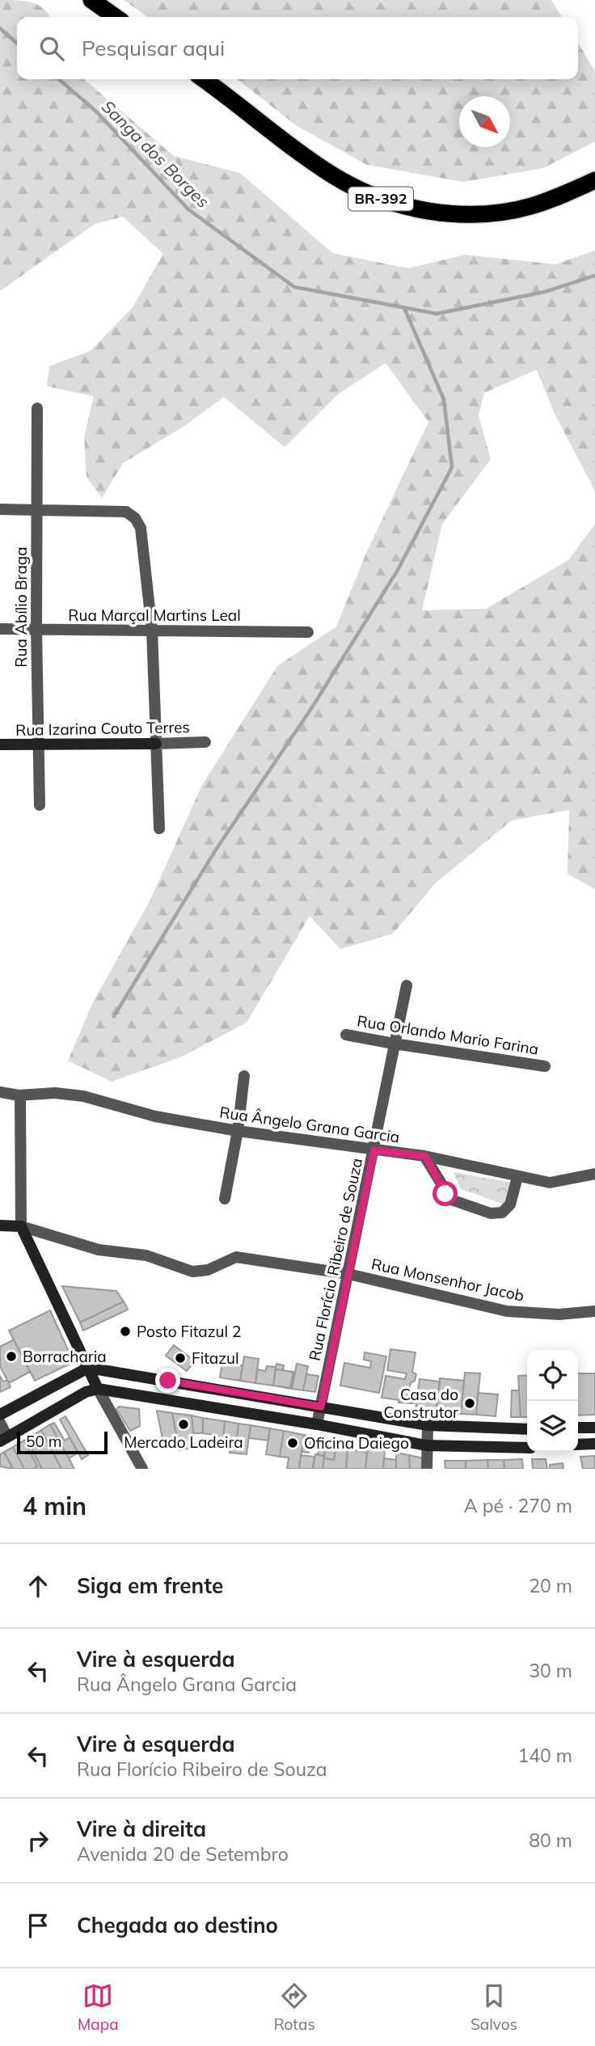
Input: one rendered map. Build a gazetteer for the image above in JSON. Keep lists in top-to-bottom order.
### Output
{
  "streets": {
    "highway": ["BR-392"],
    "main road": ["Rua Izarina Couto Terres", "Rua Monsenhor Jacob"],
    "street": [
      "Rua Abílio Braga",
      "Rua Marçal Martins Leal",
      "Rua Orlando Mario Farina",
      "Rua Ângelo Grana Garcia",
      "Rua Florício Ribeiro de Souza"
    ]
  },
  "crossings": [
    ["Rua Abílio Braga", "Rua Marçal Martins Leal"],
    ["Rua Abílio Braga", "Rua Izarina Couto Terres"],
    ["Rua Orlando Mario Farina", "Rua Florício Ribeiro de Souza"],
    ["Rua Ângelo Grana Garcia", "Rua Florício Ribeiro de Souza"],
    ["Rua Florício Ribeiro de Souza", "Rua Monsenhor Jacob"]
  ],
  "water": ["Sanga dos Borges"],
  "places": [
    "Posto Fitazul 2",
    "Borracharia",
    "Fitazul",
    "Casa do Construtor",
    "Mercado Ladeira",
    "Oficina Daiego"
  ],
  "scale_bar": "50 m",
  "north": "bottom right",
  "page": {
    "search": "Pesquisar aqui",
    "scale": "50 m",
    "heading": ["4 min", "A pé · 270 m"],
    "list": [
      ["Siga em frente", "20 m"],
      ["Vire à esquerda", "Rua Ângelo Grana Garcia", "30 m"],
      ["Vire à esquerda", "Rua Florício Ribeiro de Souza", "140 m"],
      ["Vire à direita", "Avenida 20 de Setembro", "80 m"],
      "Chegada ao destino"
    ],
    "nav": ["Mapa", "Rotas", "Salvos"]
  }
}
